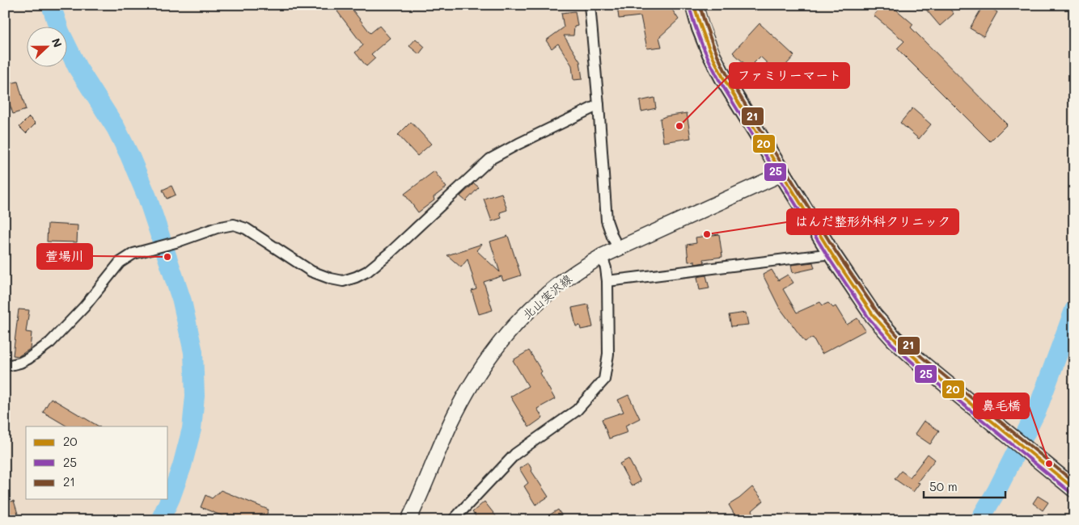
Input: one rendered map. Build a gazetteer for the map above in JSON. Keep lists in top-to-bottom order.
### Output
{
  "streets": {
    "street": ["北山実沢線"]
  },
  "places": [
    "ファミリーマート",
    "はんだ整形外科クリニック",
    "萱場川",
    "鼻毛橋"
  ],
  "lines": ["transit line 20", "transit line 21", "transit line 25"],
  "legend": ["20", "25", "21"],
  "scale_bar": "50 m",
  "north": "right"
}
